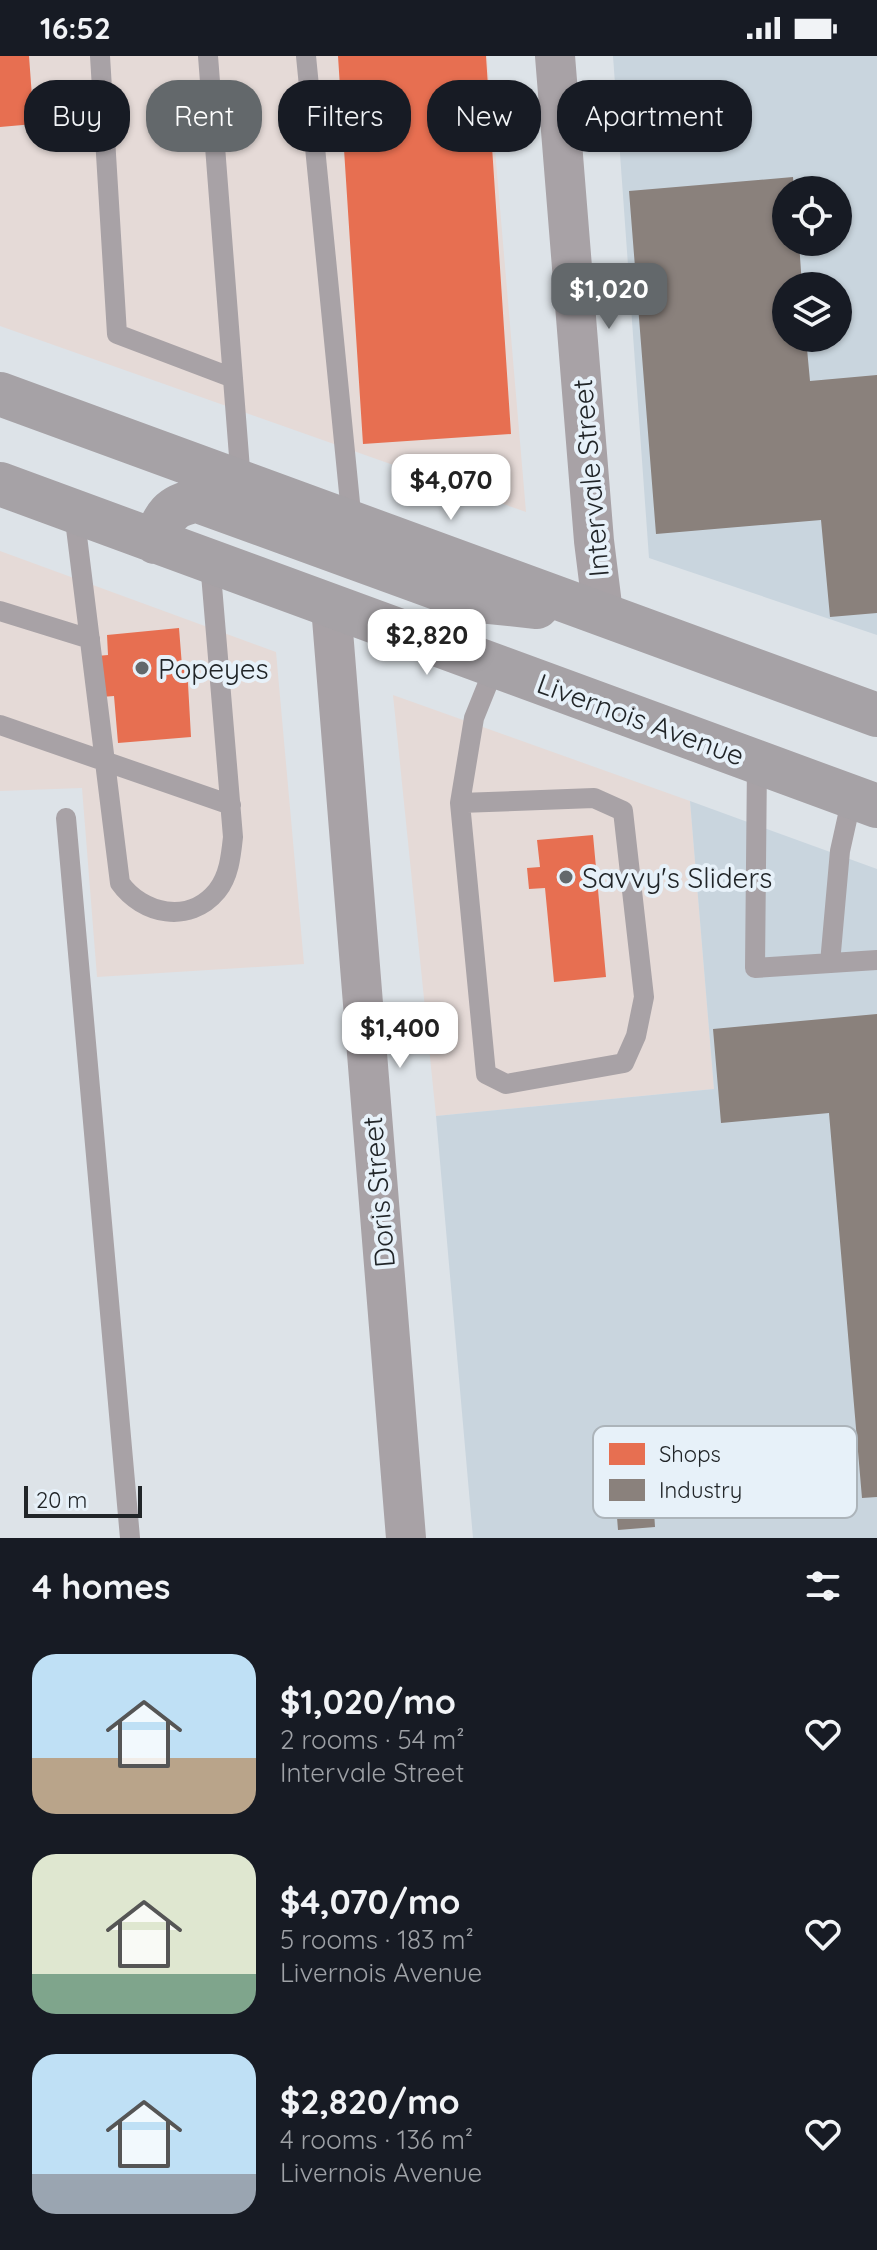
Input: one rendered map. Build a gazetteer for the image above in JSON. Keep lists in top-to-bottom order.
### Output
{
  "streets": {
    "main road": ["Livernois Avenue"],
    "street": ["Intervale Street", "Doris Street"]
  },
  "crossings": [
    ["Livernois Avenue", "Doris Street"]
  ],
  "places": ["Popeyes", "Savvy's Sliders"],
  "legend": ["Shops", "Industry"],
  "scale_bar": "20 m",
  "page": {
    "status": "16:52",
    "chip": [
      "Buy",
      "Rent",
      "Filters",
      "New",
      "Apartment"
    ],
    "price": [
      "$1,020",
      "$4,070",
      "$2,820",
      "$1,400"
    ],
    "scale": "20 m",
    "heading": "4 homes",
    "list": [
      {
        "name": "$1,020/mo",
        "note": "2 rooms · 54 m² · Intervale Street"
      },
      {
        "name": "$4,070/mo",
        "note": "5 rooms · 183 m² · Livernois Avenue"
      },
      {
        "name": "$2,820/mo",
        "note": "4 rooms · 136 m² · Livernois Avenue"
      }
    ]
  }
}
